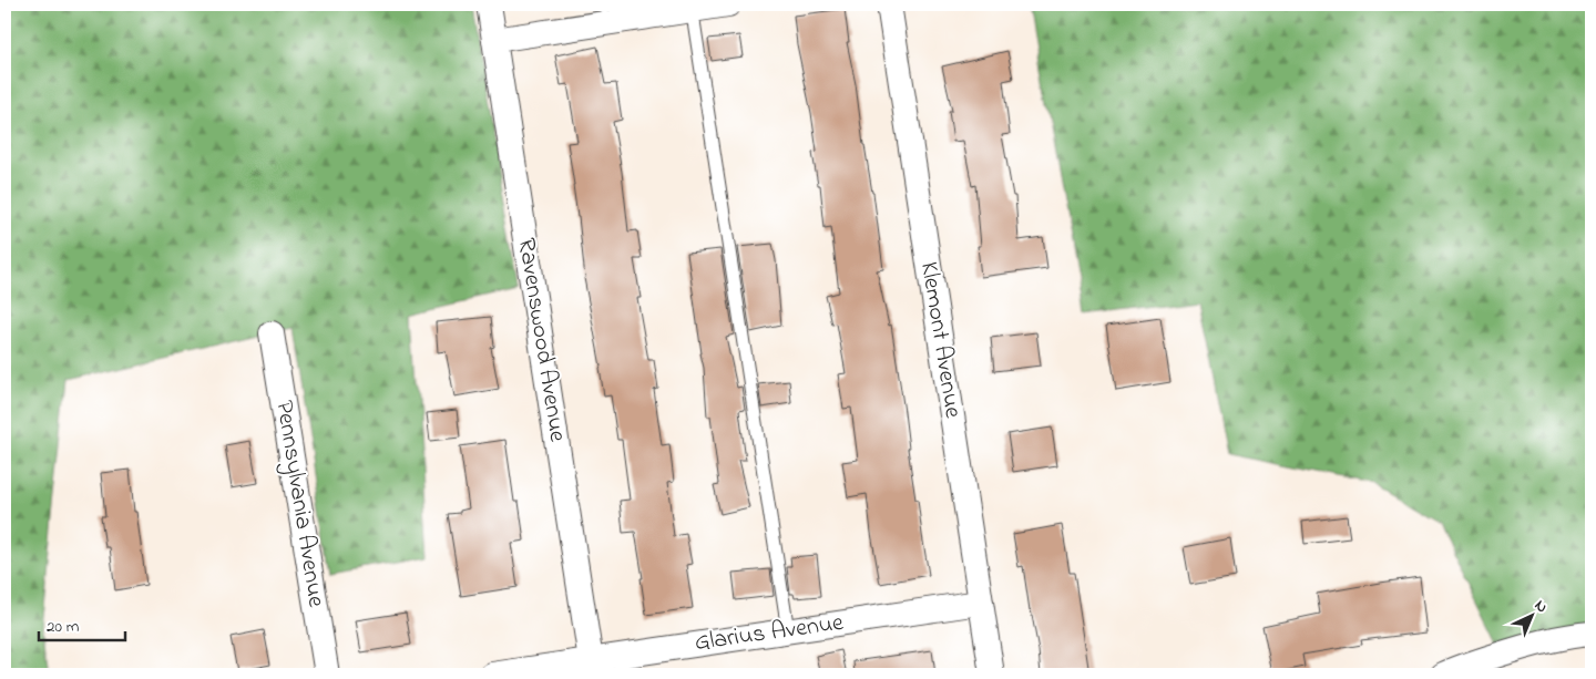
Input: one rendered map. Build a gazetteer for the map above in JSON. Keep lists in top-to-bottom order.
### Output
{
  "streets": {
    "street": [
      "Ravenswood Avenue",
      "Klemont Avenue",
      "Pennsylvania Avenue",
      "Glarius Avenue"
    ]
  },
  "crossings": [
    ["Ravenswood Avenue", "Glarius Avenue"],
    ["Klemont Avenue", "Glarius Avenue"]
  ],
  "scale_bar": "20 m",
  "north": "top right"
}
